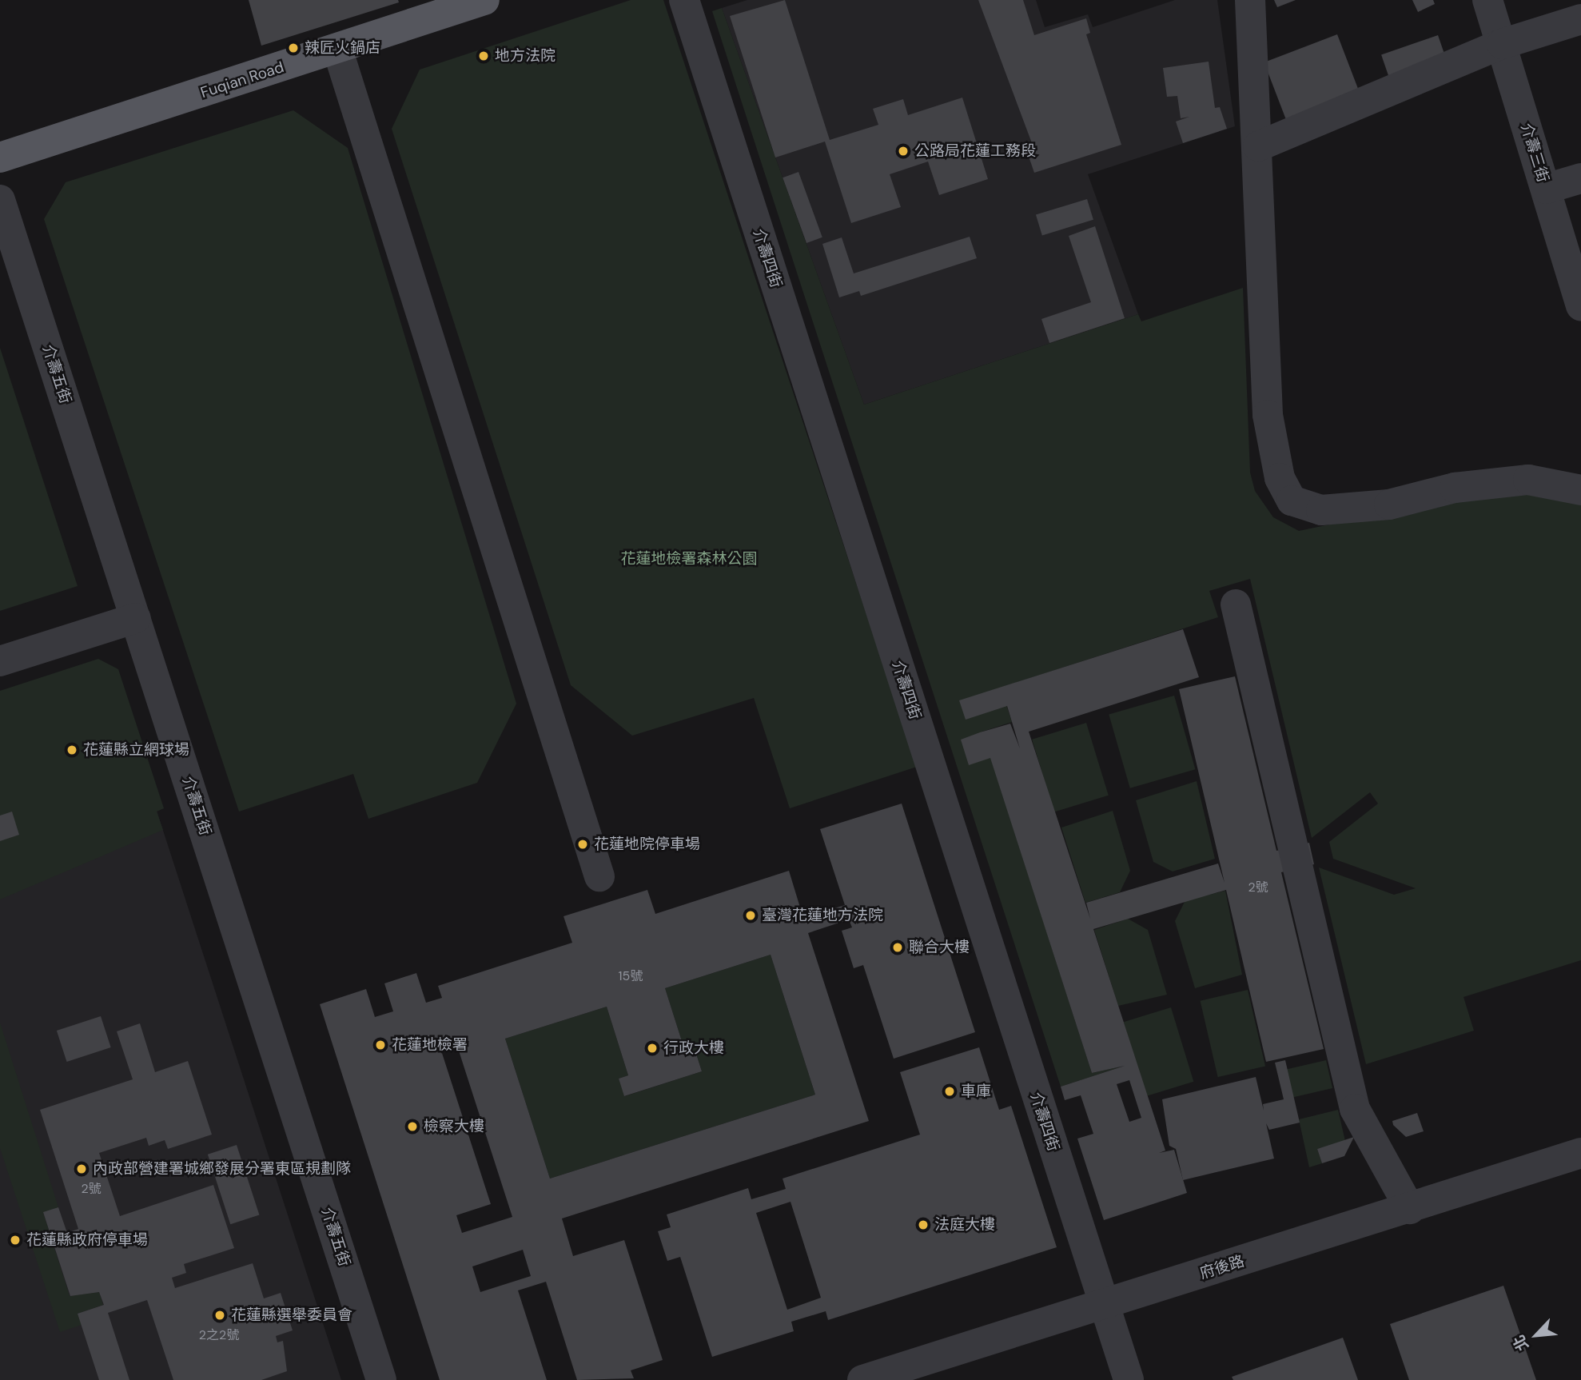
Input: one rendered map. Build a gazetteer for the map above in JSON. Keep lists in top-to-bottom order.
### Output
{
  "streets": {
    "main road": ["Fuqian Road"],
    "street": [
      "介壽三街",
      "介壽四街",
      "介壽五街",
      "府後路"
    ]
  },
  "crossings": [
    ["介壽四街", "府後路"]
  ],
  "parks": ["花蓮地檢署森林公園"],
  "places": [
    "辣匠火鍋店",
    "地方法院",
    "公路局花蓮工務段",
    "花蓮縣立網球場",
    "花蓮地院停車場",
    "臺灣花蓮地方法院",
    "聯合大樓",
    "花蓮地檢署",
    "行政大樓",
    "車庫",
    "檢察大樓",
    "內政部營建署城鄉發展分署東區規劃隊",
    "法庭大樓",
    "花蓮縣政府停車場",
    "花蓮縣選舉委員會"
  ],
  "house_numbers": [
    "2號",
    "15號",
    "2號",
    "2之2號"
  ],
  "north": "bottom left"
}
